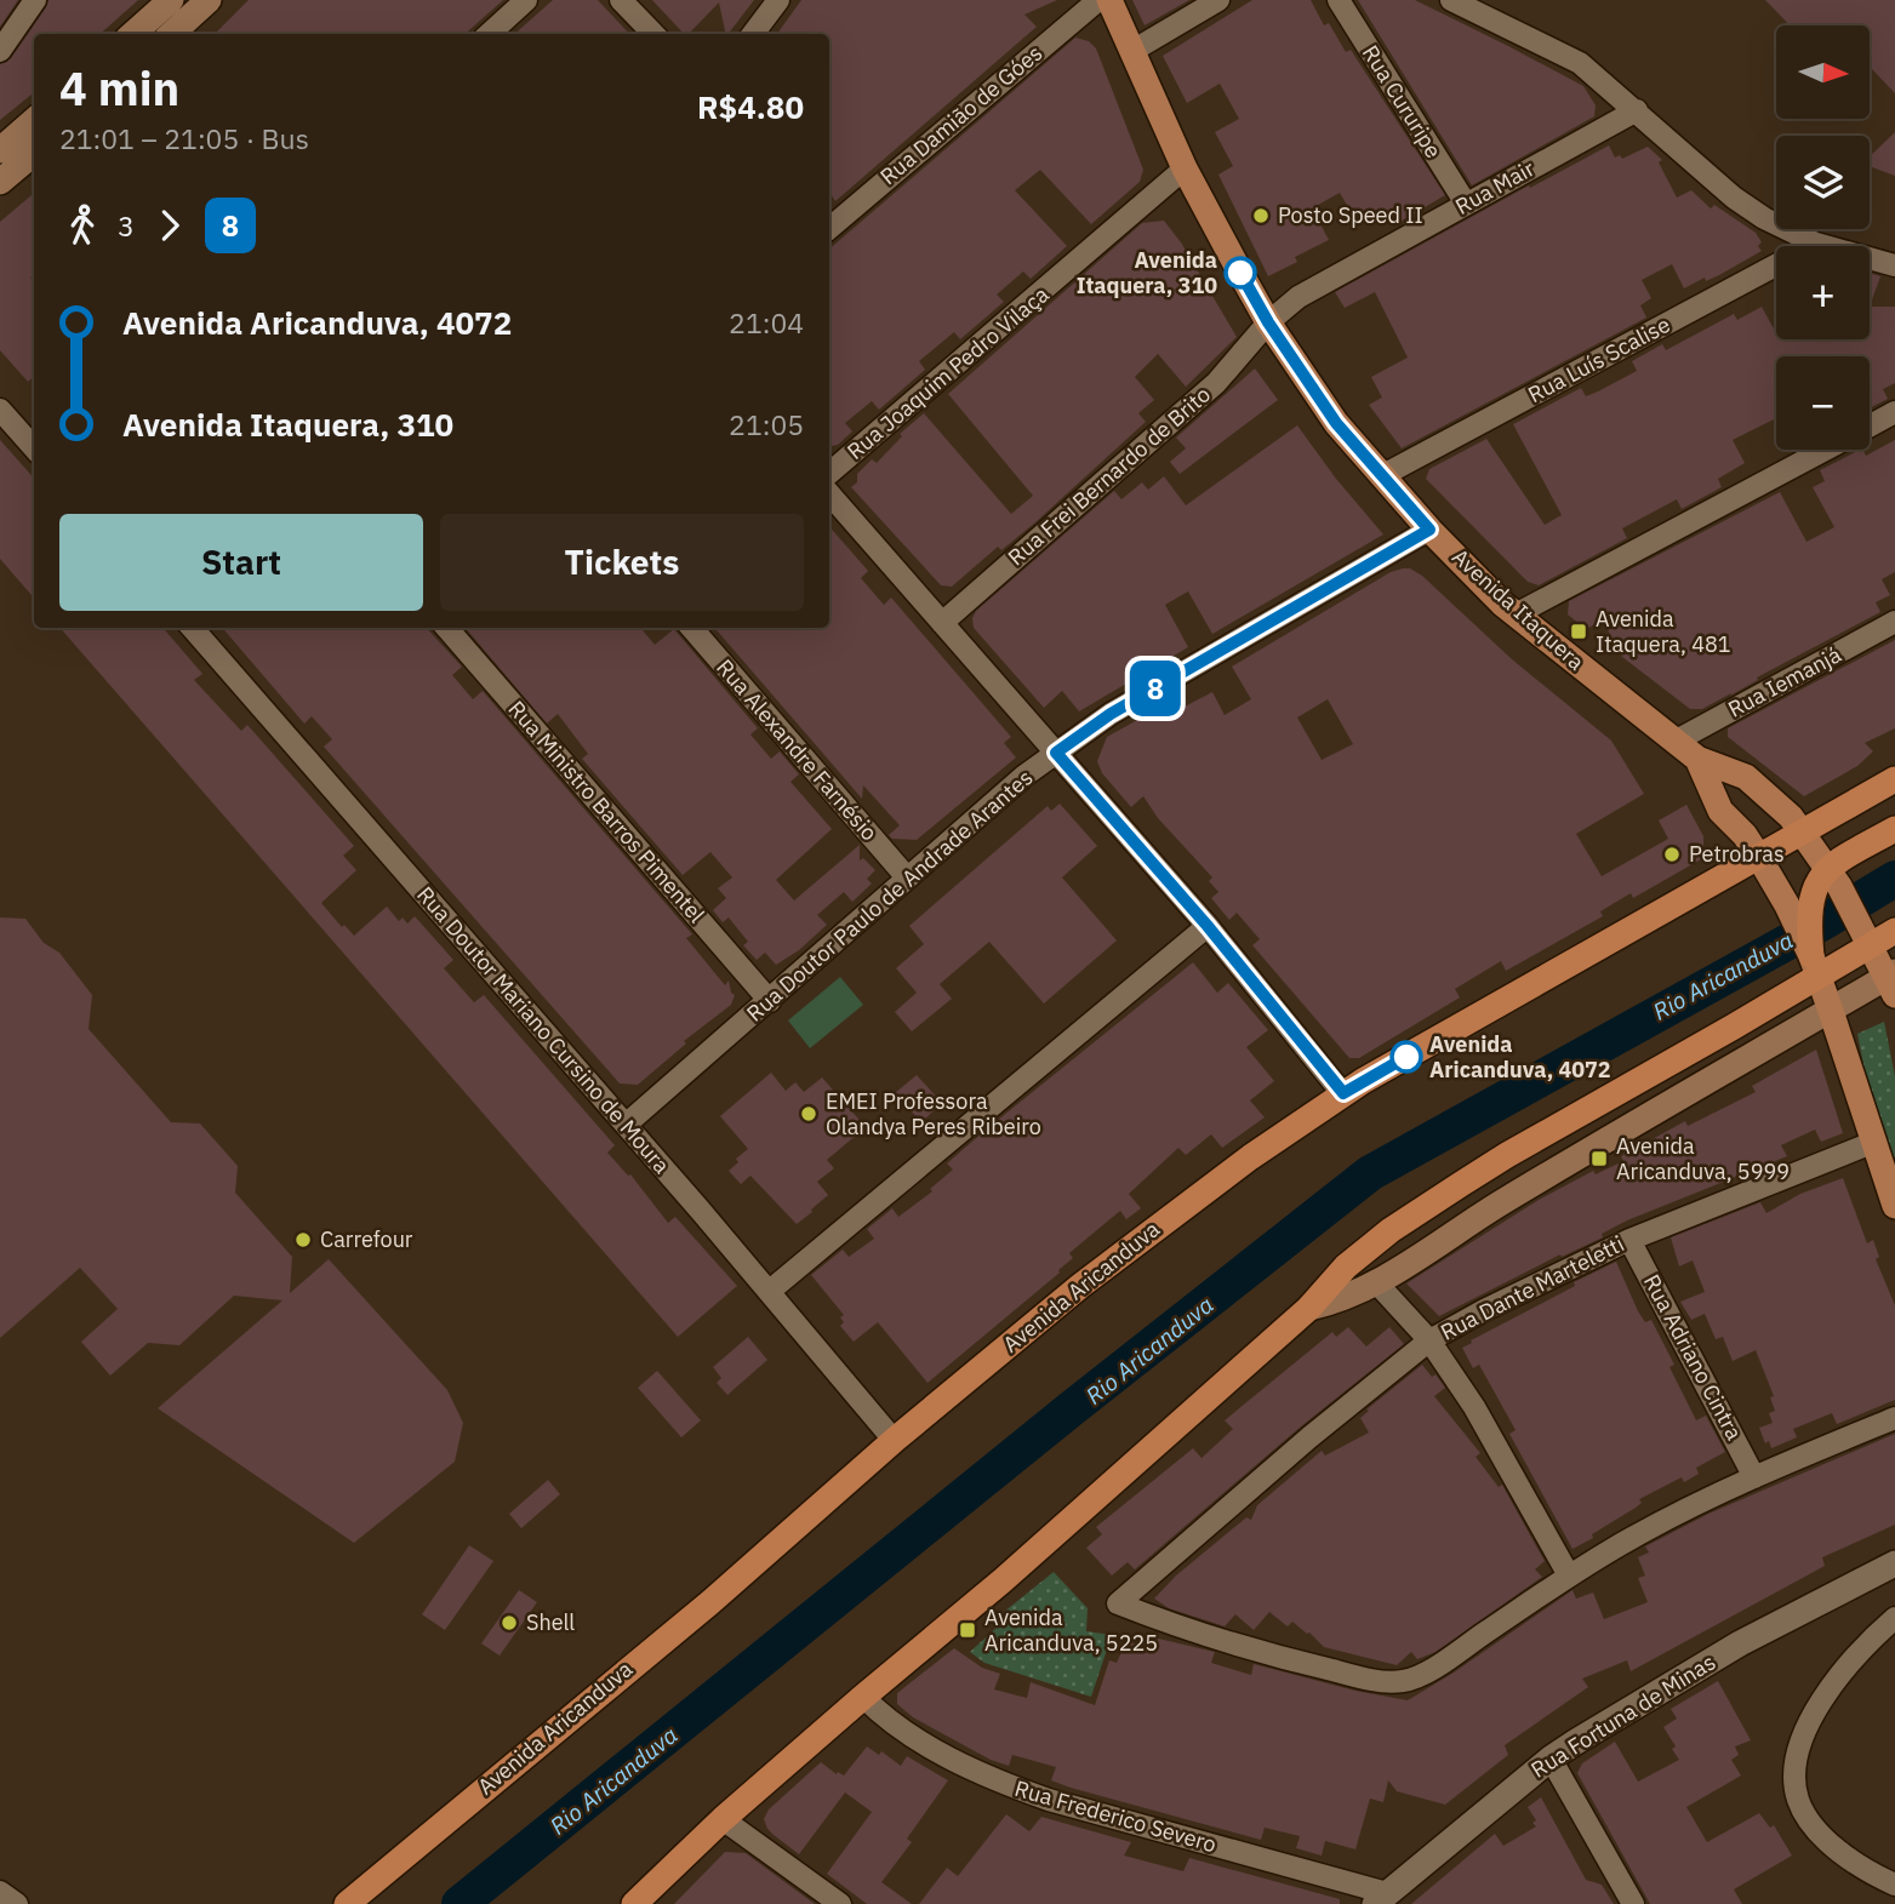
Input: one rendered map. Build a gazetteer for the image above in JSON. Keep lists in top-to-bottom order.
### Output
{
  "streets": {
    "highway": ["Avenida Aricanduva"],
    "main road": ["Avenida Itaquera"],
    "street": [
      "Rua Cururipe",
      "Rua Damião de Góes",
      "Rua Mair",
      "Rua Luís Scalise",
      "Rua Joaquim Pedro Vilaça",
      "Rua Frei Bernardo de Brito",
      "Rua Iemanjá",
      "Rua Alexandre Farnésio",
      "Rua Ministro Barros Pimentel",
      "Rua Doutor Paulo de Andrade Arantes",
      "Rua Doutor Mariano Cursino de Moura",
      "Rua Dante Marteletti",
      "Rua Adriano Cintra",
      "Rua Fortuna de Minas",
      "Rua Frederico Severo"
    ]
  },
  "crossings": [
    ["Rua Cururipe", "Rua Mair"],
    ["Rua Mair", "Rua Frei Bernardo de Brito"],
    ["Rua Mair", "Avenida Itaquera"],
    ["Rua Luís Scalise", "Avenida Itaquera"],
    ["Rua Joaquim Pedro Vilaça", "Avenida Itaquera"],
    ["Rua Frei Bernardo de Brito", "Avenida Itaquera"],
    ["Avenida Itaquera", "Rua Iemanjá"],
    ["Avenida Itaquera", "Rua Doutor Paulo de Andrade Arantes"],
    ["Avenida Itaquera", "Avenida Aricanduva"],
    ["Avenida Itaquera", "Rua Dante Marteletti"],
    ["Rua Alexandre Farnésio", "Rua Doutor Paulo de Andrade Arantes"],
    ["Rua Ministro Barros Pimentel", "Rua Doutor Paulo de Andrade Arantes"],
    ["Rua Doutor Paulo de Andrade Arantes", "Rua Doutor Mariano Cursino de Moura"],
    ["Rua Doutor Mariano Cursino de Moura", "Avenida Aricanduva"],
    ["Rua Dante Marteletti", "Rua Adriano Cintra"],
    ["Rua Fortuna de Minas", "Rua Frederico Severo"]
  ],
  "water": ["Rio Aricanduva"],
  "places": {
    "other": [
      "Posto Speed II",
      "Avenida Itaquera, 310",
      "Petrobras",
      "Avenida Aricanduva, 4072",
      "EMEI Professora Olandya Peres Ribeiro",
      "Carrefour",
      "Shell"
    ],
    "transit": ["Avenida Itaquera, 481", "Avenida Aricanduva, 5999", "Avenida Aricanduva, 5225"]
  },
  "lines": ["bus line 8"],
  "north": "right",
  "page": {
    "on_map": "8",
    "map_buttons": ["+", "−"],
    "heading": ["4 min", "21:01 – 21:05 · Bus", "R$4.80"],
    "legs": ["3", "8"],
    "list": [
      {
        "name": "Avenida Aricanduva, 4072",
        "value": "21:04"
      },
      {
        "name": "Avenida Itaquera, 310",
        "value": "21:05"
      }
    ],
    "buttons": ["Start", "Tickets"]
  }
}
